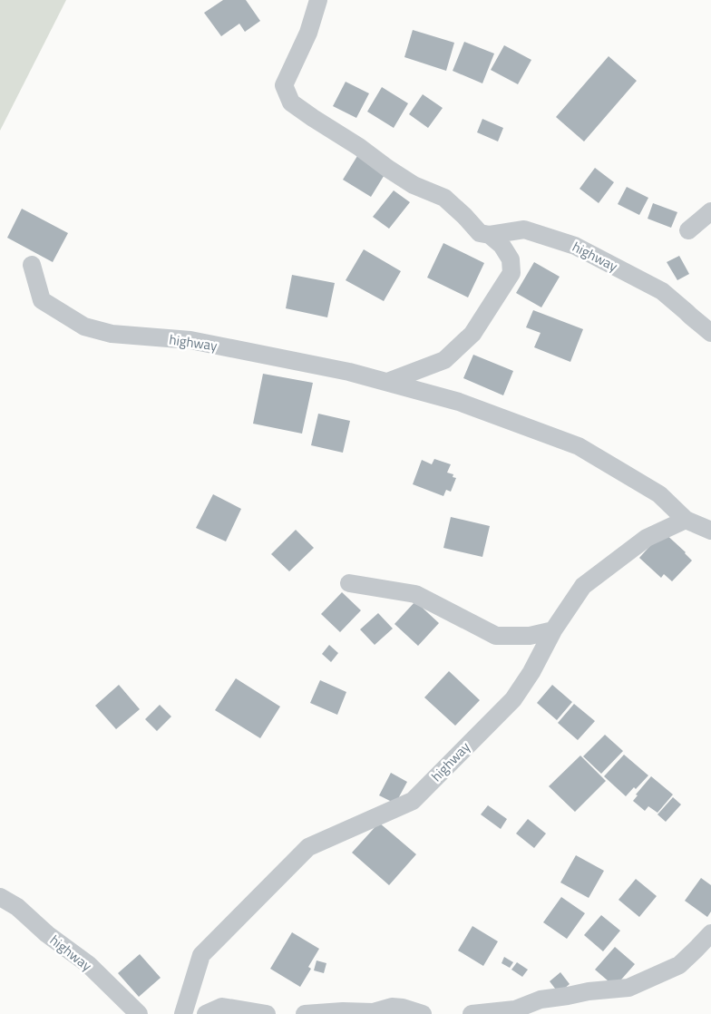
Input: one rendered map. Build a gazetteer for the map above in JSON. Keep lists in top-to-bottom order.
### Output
{
  "streets": {
    "street": ["highway"]
  }
}
